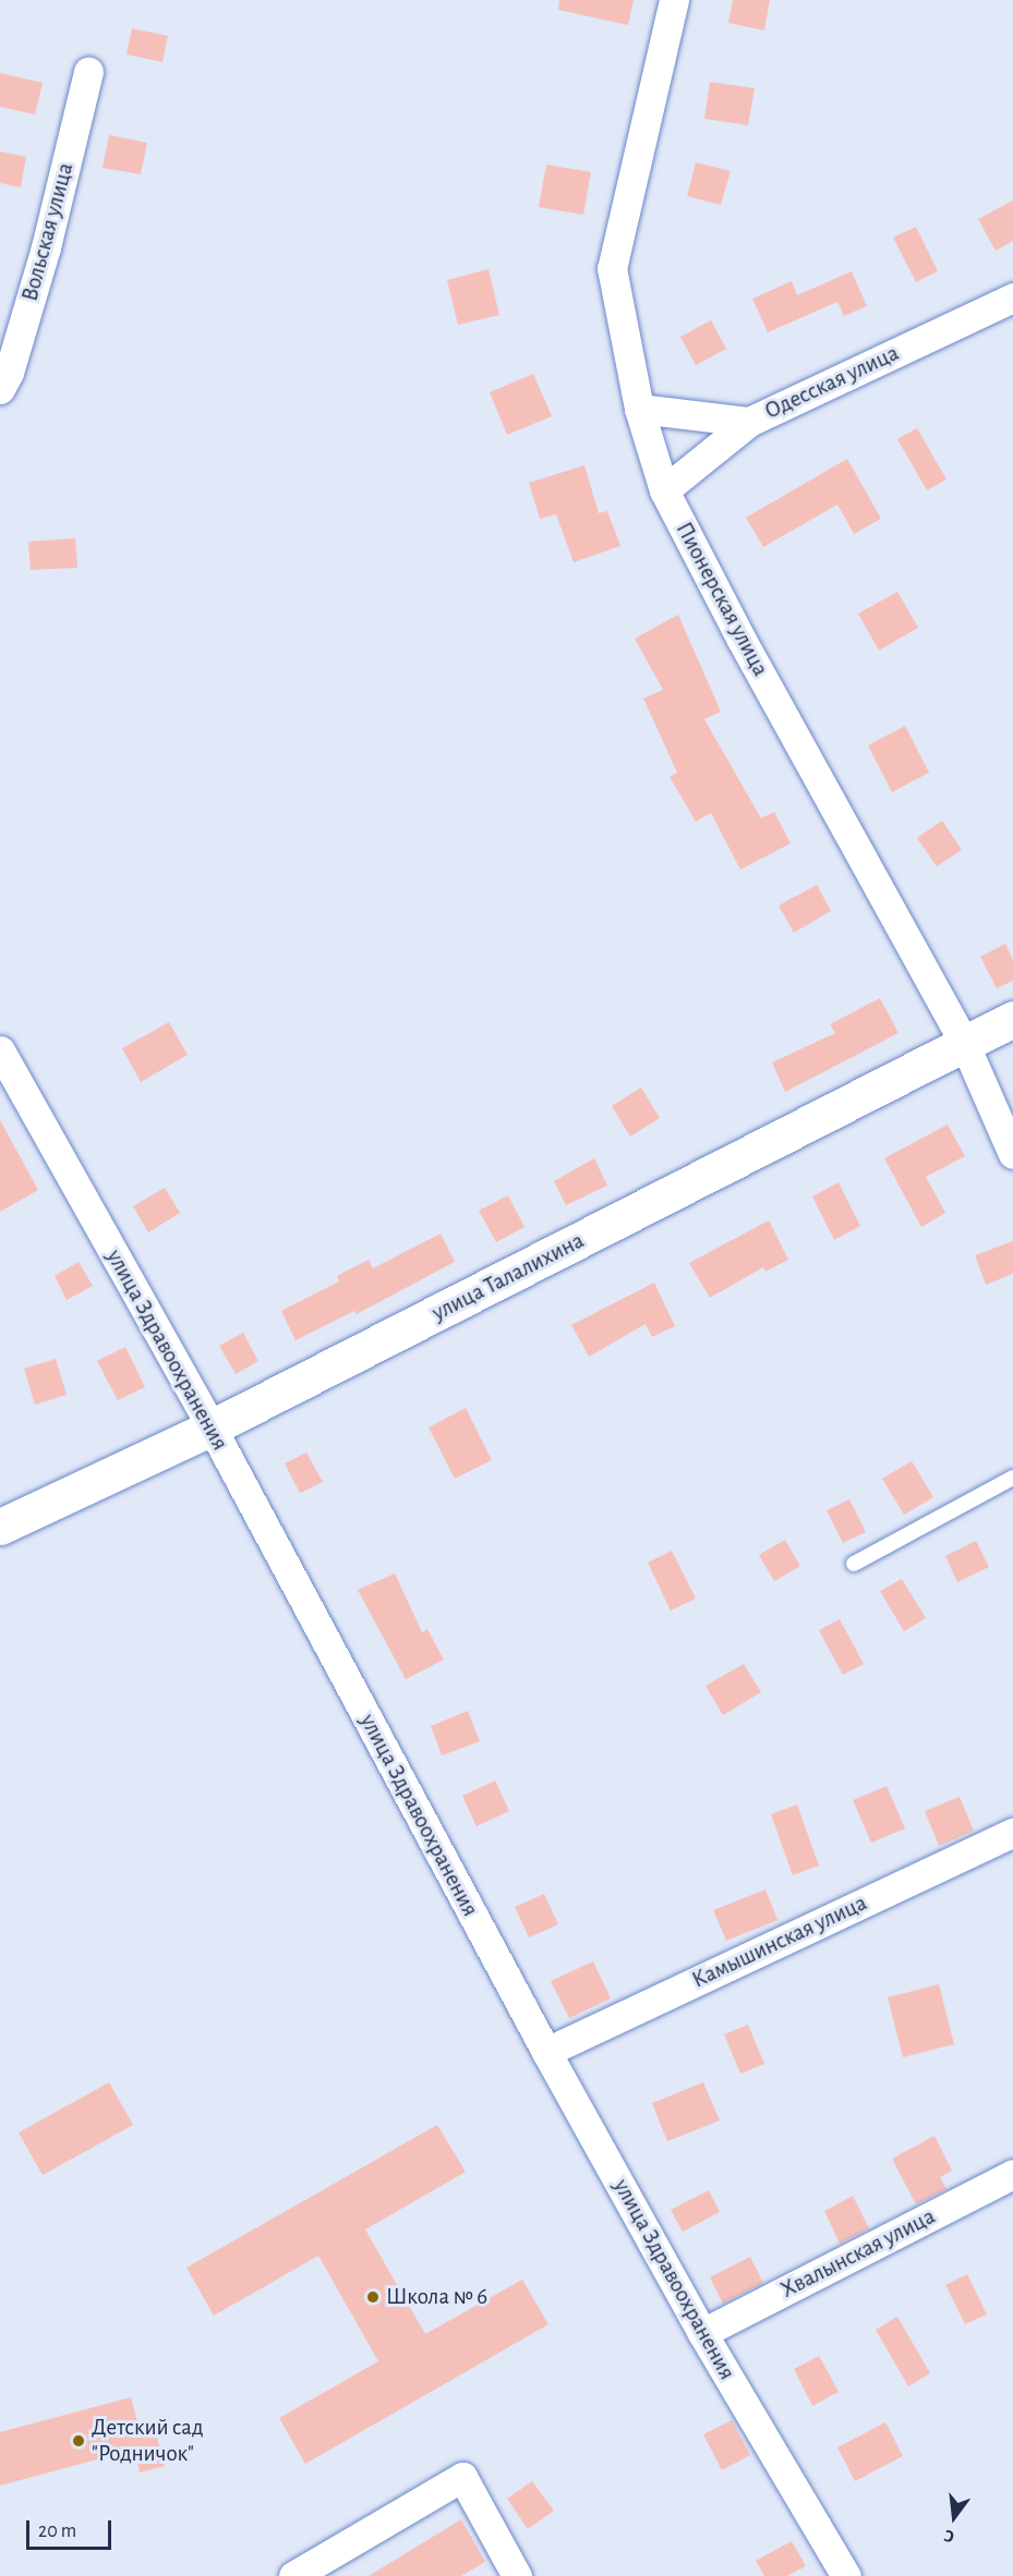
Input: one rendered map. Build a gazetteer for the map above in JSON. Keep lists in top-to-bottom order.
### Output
{
  "streets": {
    "street": [
      "Вольская улица",
      "Одесская улица",
      "Пионерская улица",
      "улица Талалихина",
      "улица Здравоохранения",
      "Камышинская улица",
      "Хвалынская улица"
    ]
  },
  "crossings": [
    ["Одесская улица", "Пионерская улица"],
    ["Пионерская улица", "улица Талалихина"],
    ["улица Талалихина", "улица Здравоохранения"],
    ["улица Здравоохранения", "Камышинская улица"],
    ["улица Здравоохранения", "Хвалынская улица"]
  ],
  "places": ["Школа № 6", "Детский сад \"Родничок\""],
  "scale_bar": "20 m",
  "north": "bottom"
}
